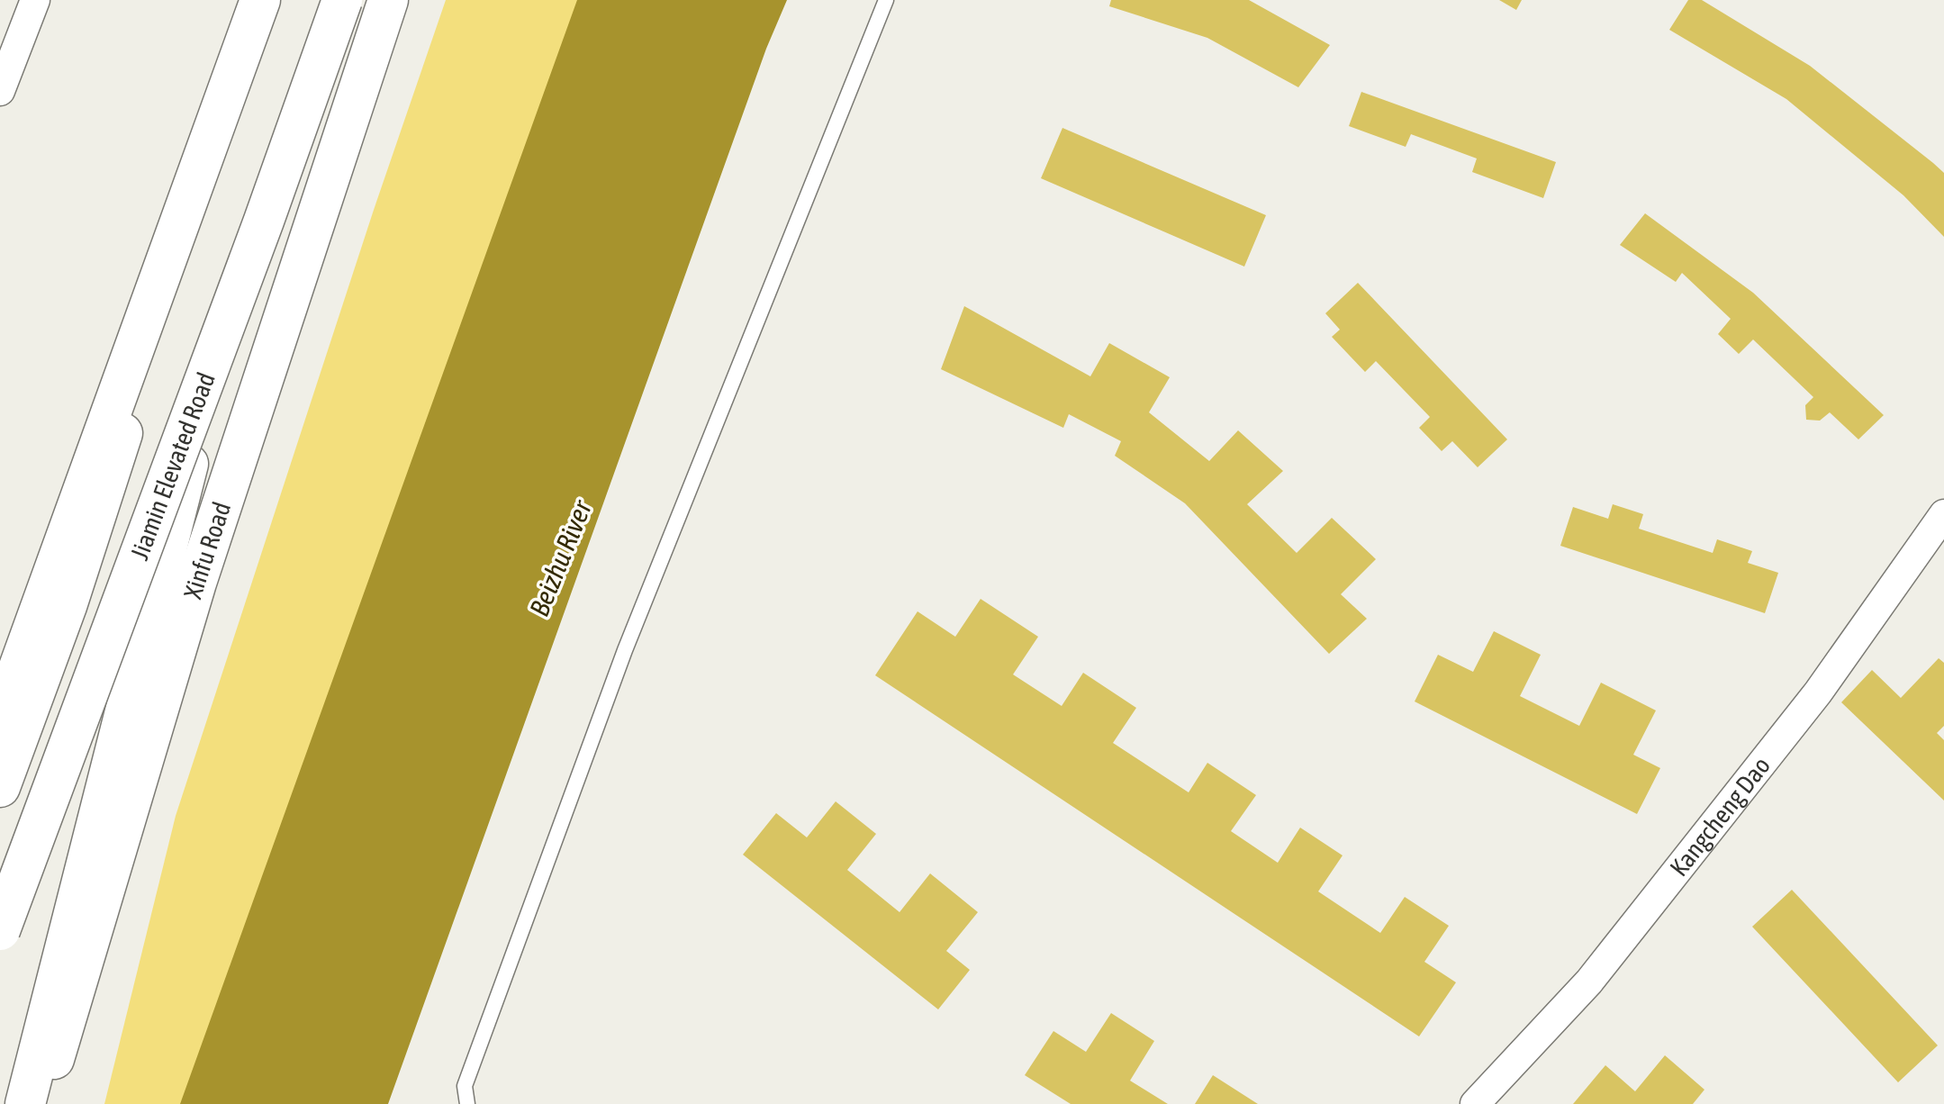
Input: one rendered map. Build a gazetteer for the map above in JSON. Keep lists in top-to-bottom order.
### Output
{
  "streets": {
    "main road": ["Jiamin Elevated Road", "Xinfu Road"],
    "street": ["Kangcheng Dao"]
  },
  "water": ["Beizhu River"]
}
